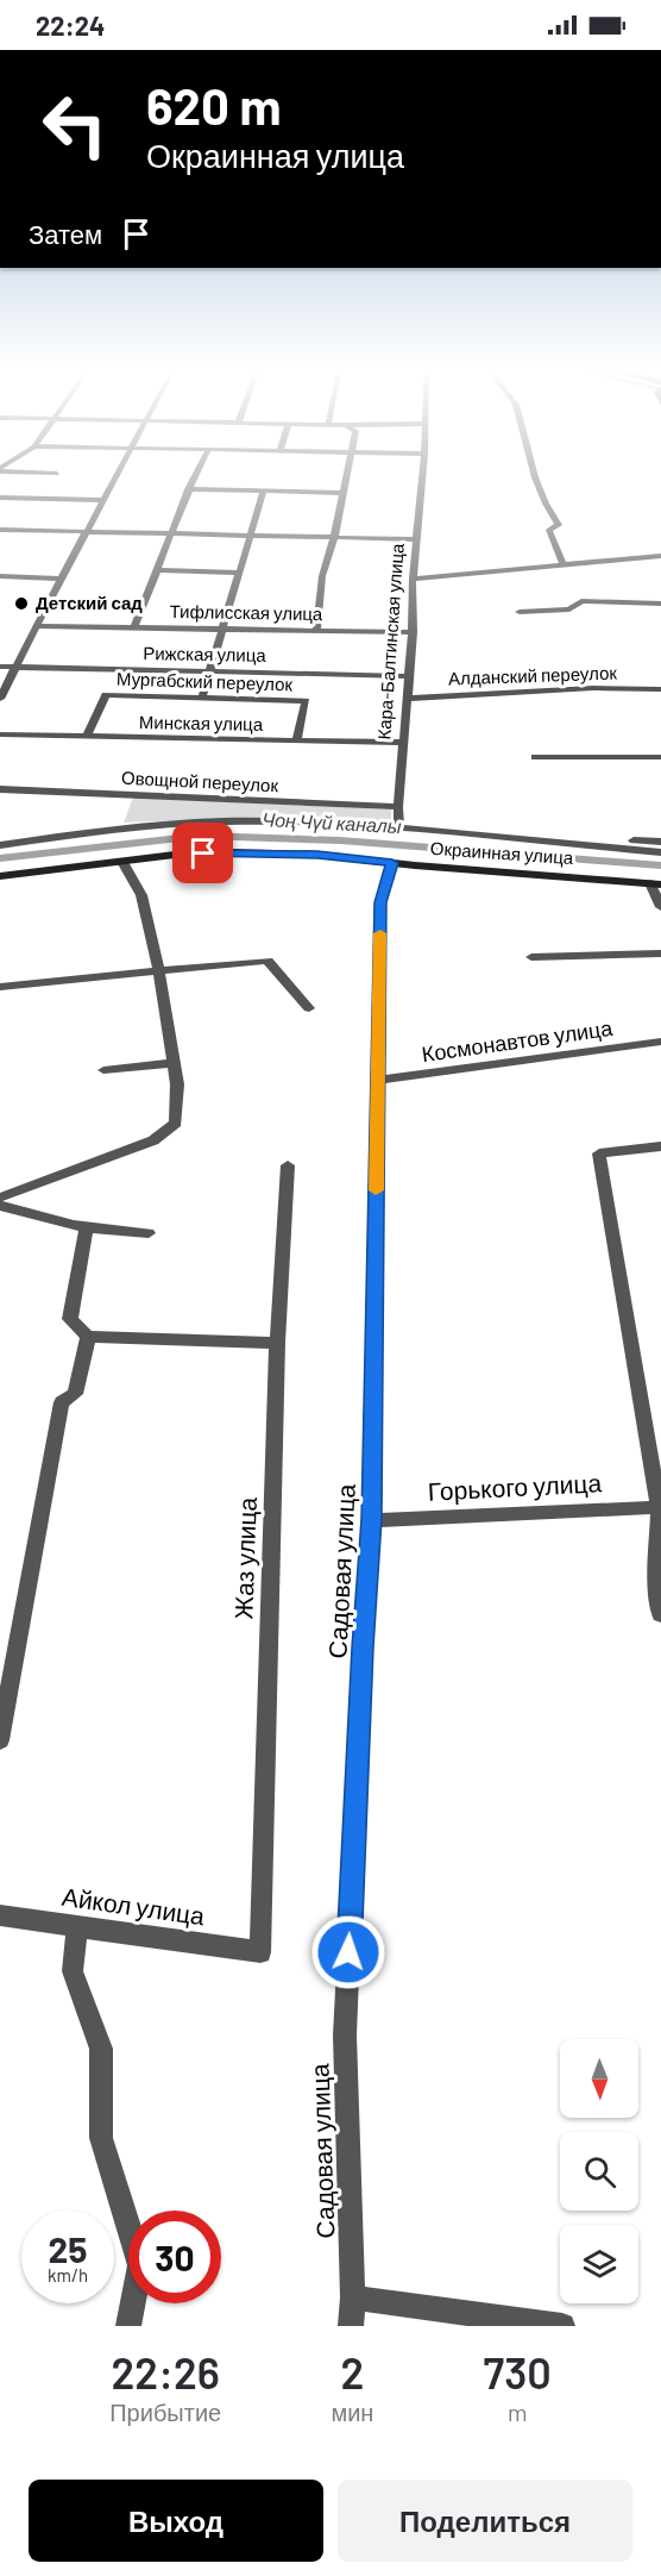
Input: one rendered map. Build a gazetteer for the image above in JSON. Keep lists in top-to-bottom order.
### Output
{
  "streets": {
    "street": [
      "Тифлисская улица",
      "Кара-Балтинская улица",
      "Рижская улица",
      "Алданский переулок",
      "Мургабский переулок",
      "Минская улица",
      "Овощной переулок",
      "Окраинная улица",
      "Космонавтов улица",
      "Горького улица",
      "Жаз улица",
      "Садовая улица",
      "Айкол улица"
    ]
  },
  "crossings": [
    ["Тифлисская улица", "Кара-Балтинская улица"],
    ["Кара-Балтинская улица", "Рижская улица"],
    ["Кара-Балтинская улица", "Алданский переулок"],
    ["Кара-Балтинская улица", "Минская улица"],
    ["Кара-Балтинская улица", "Овощной переулок"],
    ["Мургабский переулок", "Минская улица"],
    ["Окраинная улица", "Садовая улица"],
    ["Космонавтов улица", "Садовая улица"],
    ["Горького улица", "Садовая улица"],
    ["Жаз улица", "Айкол улица"]
  ],
  "water": ["Чоң Чүй каналы"],
  "places": ["Детский сад"],
  "north": "bottom",
  "page": {
    "status": "22:24",
    "turn": ["620 m", "Окраинная улица"],
    "then": "Затем",
    "speed": "25 km/h",
    "limit": "30",
    "eta": [
      "22:26",
      "Прибытие",
      "2",
      "мин",
      "730",
      "m"
    ],
    "buttons": ["Выход", "Поделиться"]
  }
}
